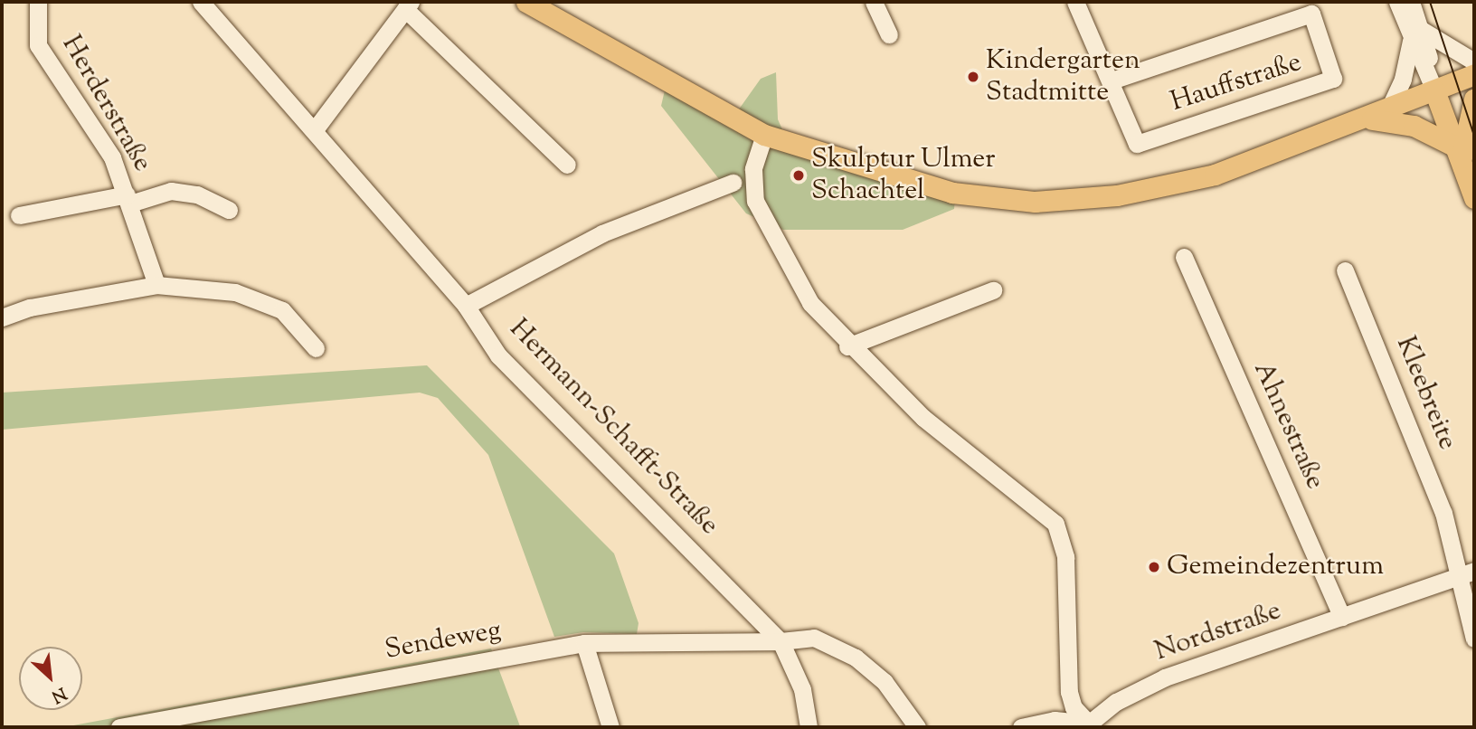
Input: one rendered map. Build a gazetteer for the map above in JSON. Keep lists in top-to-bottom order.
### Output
{
  "streets": {
    "street": [
      "Hauffstraße",
      "Herderstraße",
      "Kleebreite",
      "Ahnestraße",
      "Hermann-Schafft-Straße",
      "Nordstraße",
      "Sendeweg"
    ]
  },
  "crossings": [
    ["Kleebreite", "Nordstraße"],
    ["Ahnestraße", "Nordstraße"],
    ["Hermann-Schafft-Straße", "Sendeweg"]
  ],
  "places": ["Kindergarten Stadtmitte", "Skulptur Ulmer Schachtel", "Gemeindezentrum"],
  "north": "bottom right"
}
